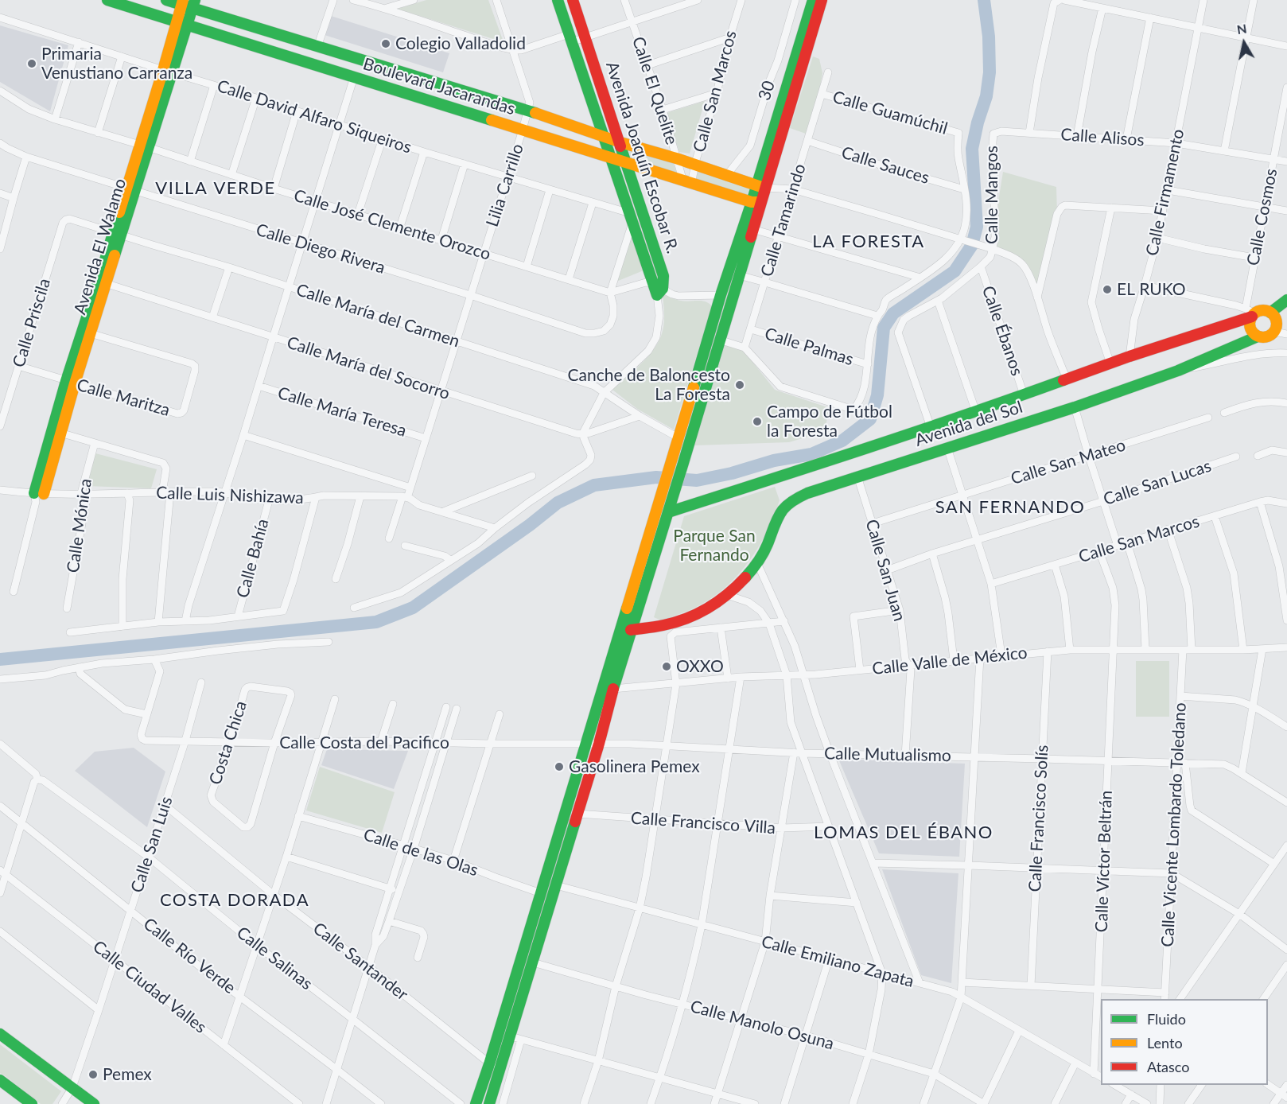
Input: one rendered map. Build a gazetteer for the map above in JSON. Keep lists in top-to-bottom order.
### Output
{
  "streets": {
    "main road": [
      "Boulevard Jacarandas",
      "Avenida Joaquín Escobar R.",
      "Avenida El Walamo",
      "Avenida del Sol"
    ],
    "street": [
      "Calle El Quelite",
      "30",
      "Calle San Marcos",
      "Calle Guamúchil",
      "Calle David Alfaro Siqueiros",
      "Calle Alisos",
      "Calle Sauces",
      "Lilia Carrillo",
      "Calle Firmamento",
      "Calle Mangos",
      "Calle Cosmos",
      "Calle Tamarindo",
      "Calle José Clemente Orozco",
      "Calle Diego Rivera",
      "Calle María del Carmen",
      "Calle Priscila",
      "Calle Ébanos",
      "Calle Palmas",
      "Calle María del Socorro",
      "Calle Maritza",
      "Calle María Teresa",
      "Calle San Mateo",
      "Calle San Lucas",
      "Calle Luis Nishizawa",
      "Calle Mónica",
      "Calle Bahía",
      "Calle San Juan",
      "Calle Valle de México",
      "Costa Chica",
      "Calle Costa del Pacifico",
      "Calle Mutualismo",
      "Calle Francisco Solís",
      "Calle Francisco Villa",
      "Calle Vicente Lombardo Toledano",
      "Calle San Luis",
      "Calle de las Olas",
      "Calle Víctor Beltrán",
      "Calle Río Verde",
      "Calle Salinas",
      "Calle Santander",
      "Calle Emiliano Zapata",
      "Calle Ciudad Valles",
      "Calle Manolo Osuna"
    ]
  },
  "crossings": [
    ["Boulevard Jacarandas", "Calle El Quelite"],
    ["Boulevard Jacarandas", "30"],
    ["Boulevard Jacarandas", "Calle San Marcos"],
    ["Boulevard Jacarandas", "Avenida Joaquín Escobar R."],
    ["Boulevard Jacarandas", "Lilia Carrillo"],
    ["Boulevard Jacarandas", "Avenida El Walamo"],
    ["Calle El Quelite", "Calle San Marcos"],
    ["Calle San Marcos", "Calle Víctor Beltrán"],
    ["Calle Guamúchil", "Calle Mangos"],
    ["Calle Guamúchil", "Calle Tamarindo"],
    ["Calle David Alfaro Siqueiros", "Avenida Joaquín Escobar R."],
    ["Calle David Alfaro Siqueiros", "Lilia Carrillo"],
    ["Calle David Alfaro Siqueiros", "Avenida El Walamo"],
    ["Calle Alisos", "Calle Firmamento"],
    ["Calle Alisos", "Calle Mangos"],
    ["Calle Alisos", "Calle Cosmos"],
    ["Calle Sauces", "Calle Mangos"],
    ["Calle Sauces", "Calle Tamarindo"],
    ["Lilia Carrillo", "Calle José Clemente Orozco"],
    ["Lilia Carrillo", "Calle Diego Rivera"],
    ["Lilia Carrillo", "Calle María del Carmen"],
    ["Lilia Carrillo", "Calle María del Socorro"],
    ["Lilia Carrillo", "Calle María Teresa"],
    ["Lilia Carrillo", "Calle Luis Nishizawa"],
    ["Calle Firmamento", "Avenida del Sol"],
    ["Calle Mangos", "Calle Tamarindo"],
    ["Calle Mangos", "Calle Ébanos"],
    ["Calle Mangos", "Calle Palmas"],
    ["Calle Mangos", "Avenida del Sol"],
    ["Calle Cosmos", "Avenida del Sol"],
    ["Calle Tamarindo", "Calle Palmas"],
    ["Calle José Clemente Orozco", "Avenida El Walamo"],
    ["Calle José Clemente Orozco", "Calle Diego Rivera"],
    ["Avenida El Walamo", "Calle Diego Rivera"],
    ["Avenida El Walamo", "Calle María del Carmen"],
    ["Avenida El Walamo", "Calle María del Socorro"],
    ["Avenida El Walamo", "Calle Maritza"],
    ["Avenida El Walamo", "Calle Luis Nishizawa"],
    ["Calle María del Carmen", "Calle Priscila"],
    ["Calle Priscila", "Calle Maritza"],
    ["Calle Ébanos", "Avenida del Sol"],
    ["Avenida del Sol", "Calle San Juan"],
    ["Calle San Mateo", "Calle San Juan"],
    ["Calle San Lucas", "Calle San Juan"],
    ["Calle Luis Nishizawa", "Calle Mónica"],
    ["Calle Luis Nishizawa", "Calle Bahía"],
    ["Calle San Juan", "Calle Valle de México"],
    ["Calle San Juan", "Calle Mutualismo"],
    ["Calle Valle de México", "Calle Francisco Solís"],
    ["Calle Valle de México", "Calle Vicente Lombardo Toledano"],
    ["Calle Valle de México", "Calle Víctor Beltrán"],
    ["Costa Chica", "Calle Costa del Pacifico"],
    ["Calle Costa del Pacifico", "Calle Mutualismo"],
    ["Calle Costa del Pacifico", "Calle San Luis"],
    ["Calle Mutualismo", "Calle Francisco Solís"],
    ["Calle Mutualismo", "Calle Vicente Lombardo Toledano"],
    ["Calle Mutualismo", "Calle Víctor Beltrán"],
    ["Calle San Luis", "Calle Río Verde"],
    ["Calle San Luis", "Calle Salinas"],
    ["Calle San Luis", "Calle Santander"],
    ["Calle San Luis", "Calle Ciudad Valles"],
    ["Calle Víctor Beltrán", "Calle Emiliano Zapata"]
  ],
  "districts": [
    "VILLA VERDE",
    "LA FORESTA",
    "SAN FERNANDO",
    "LOMAS DEL ÉBANO",
    "COSTA DORADA"
  ],
  "parks": ["Parque San Fernando"],
  "places": [
    "Colegio Valladolid",
    "Primaria Venustiano Carranza",
    "EL RUKO",
    "Canche de Baloncesto La Foresta",
    "Campo de Fútbol la Foresta",
    "OXXO",
    "Gasolinera Pemex",
    "Pemex"
  ],
  "legend": ["Fluido", "Lento", "Atasco"],
  "north": "top"
}
